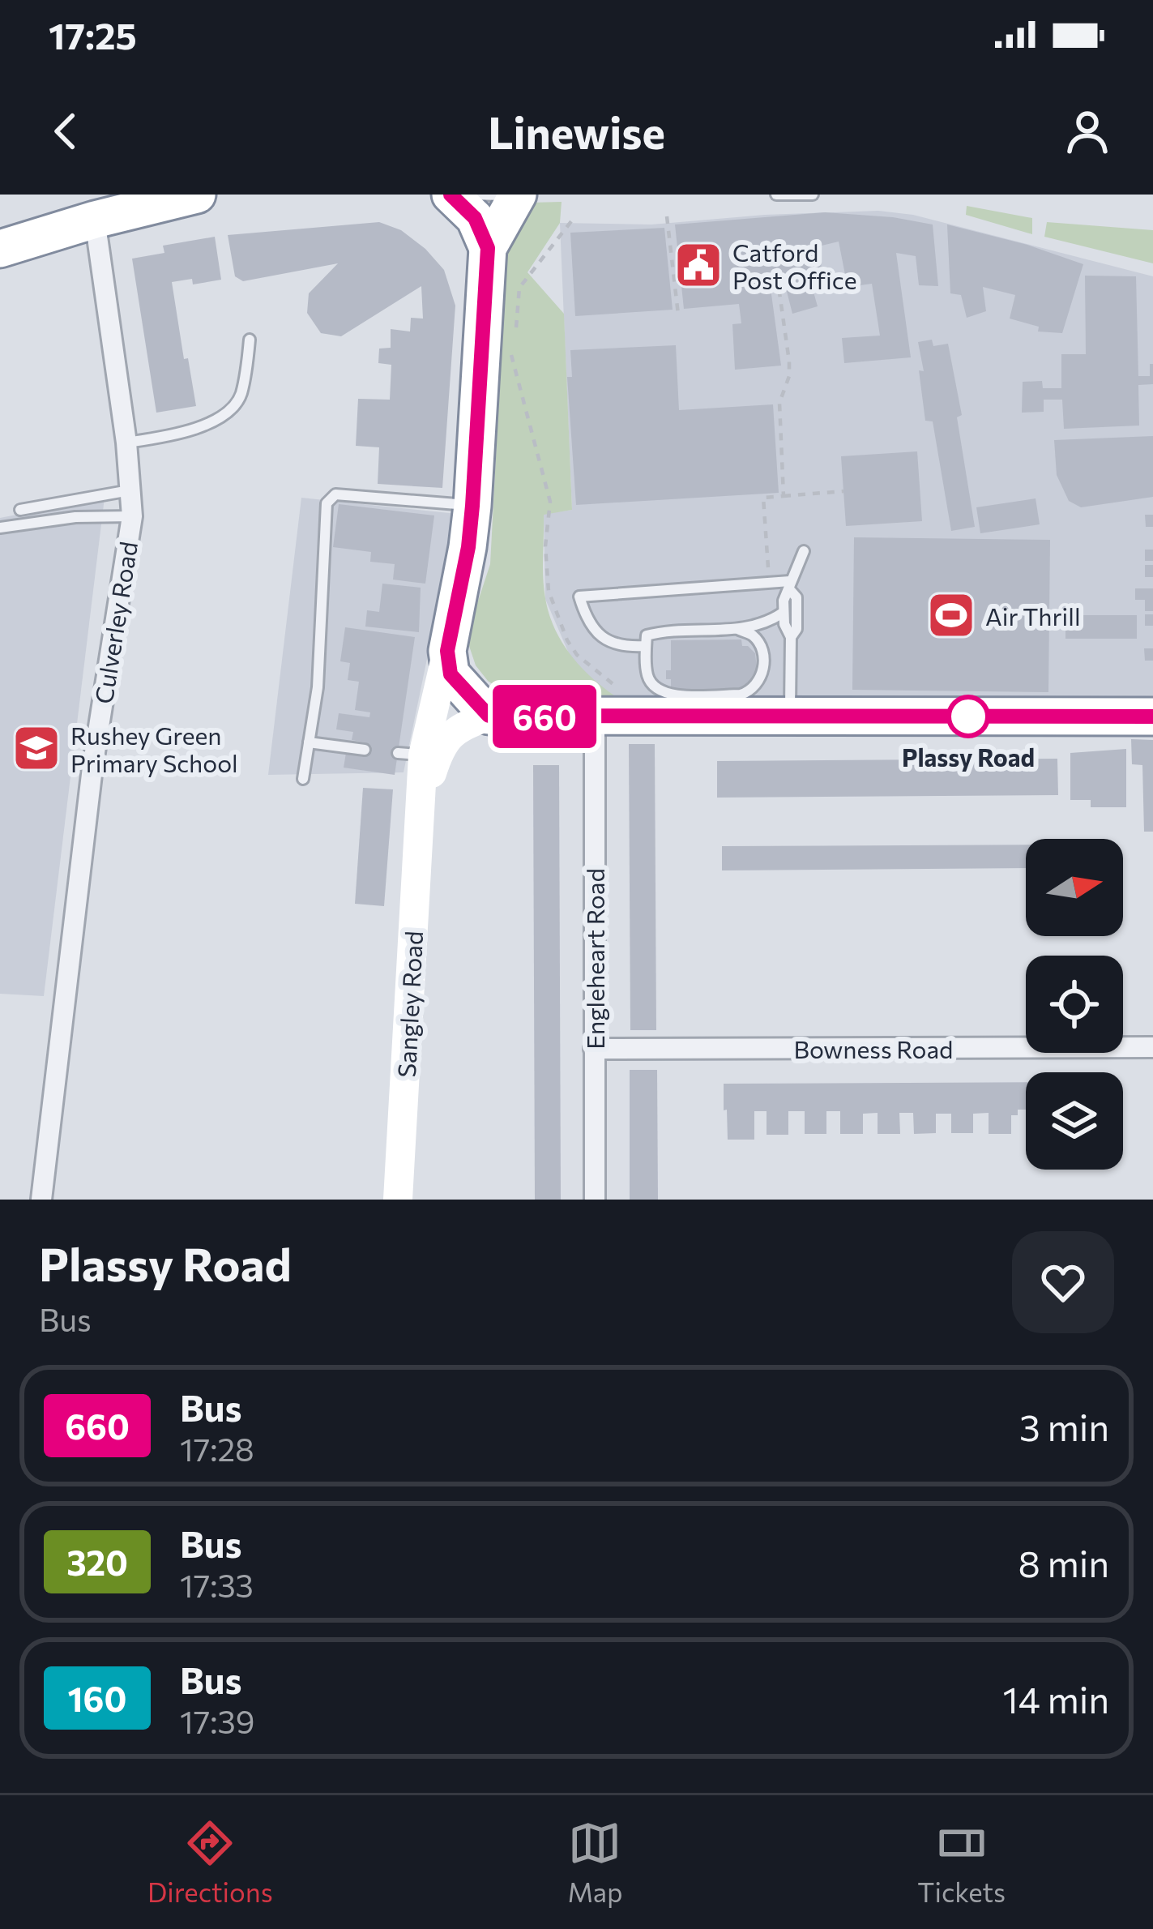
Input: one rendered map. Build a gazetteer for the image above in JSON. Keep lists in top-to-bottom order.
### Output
{
  "streets": {
    "highway": ["Sangley Road"],
    "street": ["Culverley Road", "Engleheart Road", "Bowness Road"]
  },
  "crossings": [
    ["Engleheart Road", "Bowness Road"]
  ],
  "places": {
    "public building": ["Catford Post Office"],
    "sports": ["Air Thrill"],
    "other": ["Plassy Road"],
    "school or university": ["Rushey Green Primary School"]
  },
  "lines": ["bus line 660"],
  "north": "right",
  "page": {
    "status": "17:25",
    "header": "Linewise",
    "on_map": "660",
    "heading": ["Plassy Road", "Bus"],
    "list": [
      {
        "mark": "660",
        "name": "Bus",
        "note": "17:28",
        "value": "3 min"
      },
      {
        "mark": "320",
        "name": "Bus",
        "note": "17:33",
        "value": "8 min"
      },
      {
        "mark": "160",
        "name": "Bus",
        "note": "17:39",
        "value": "14 min"
      }
    ],
    "tabs": ["Directions", "Map", "Tickets"]
  }
}
